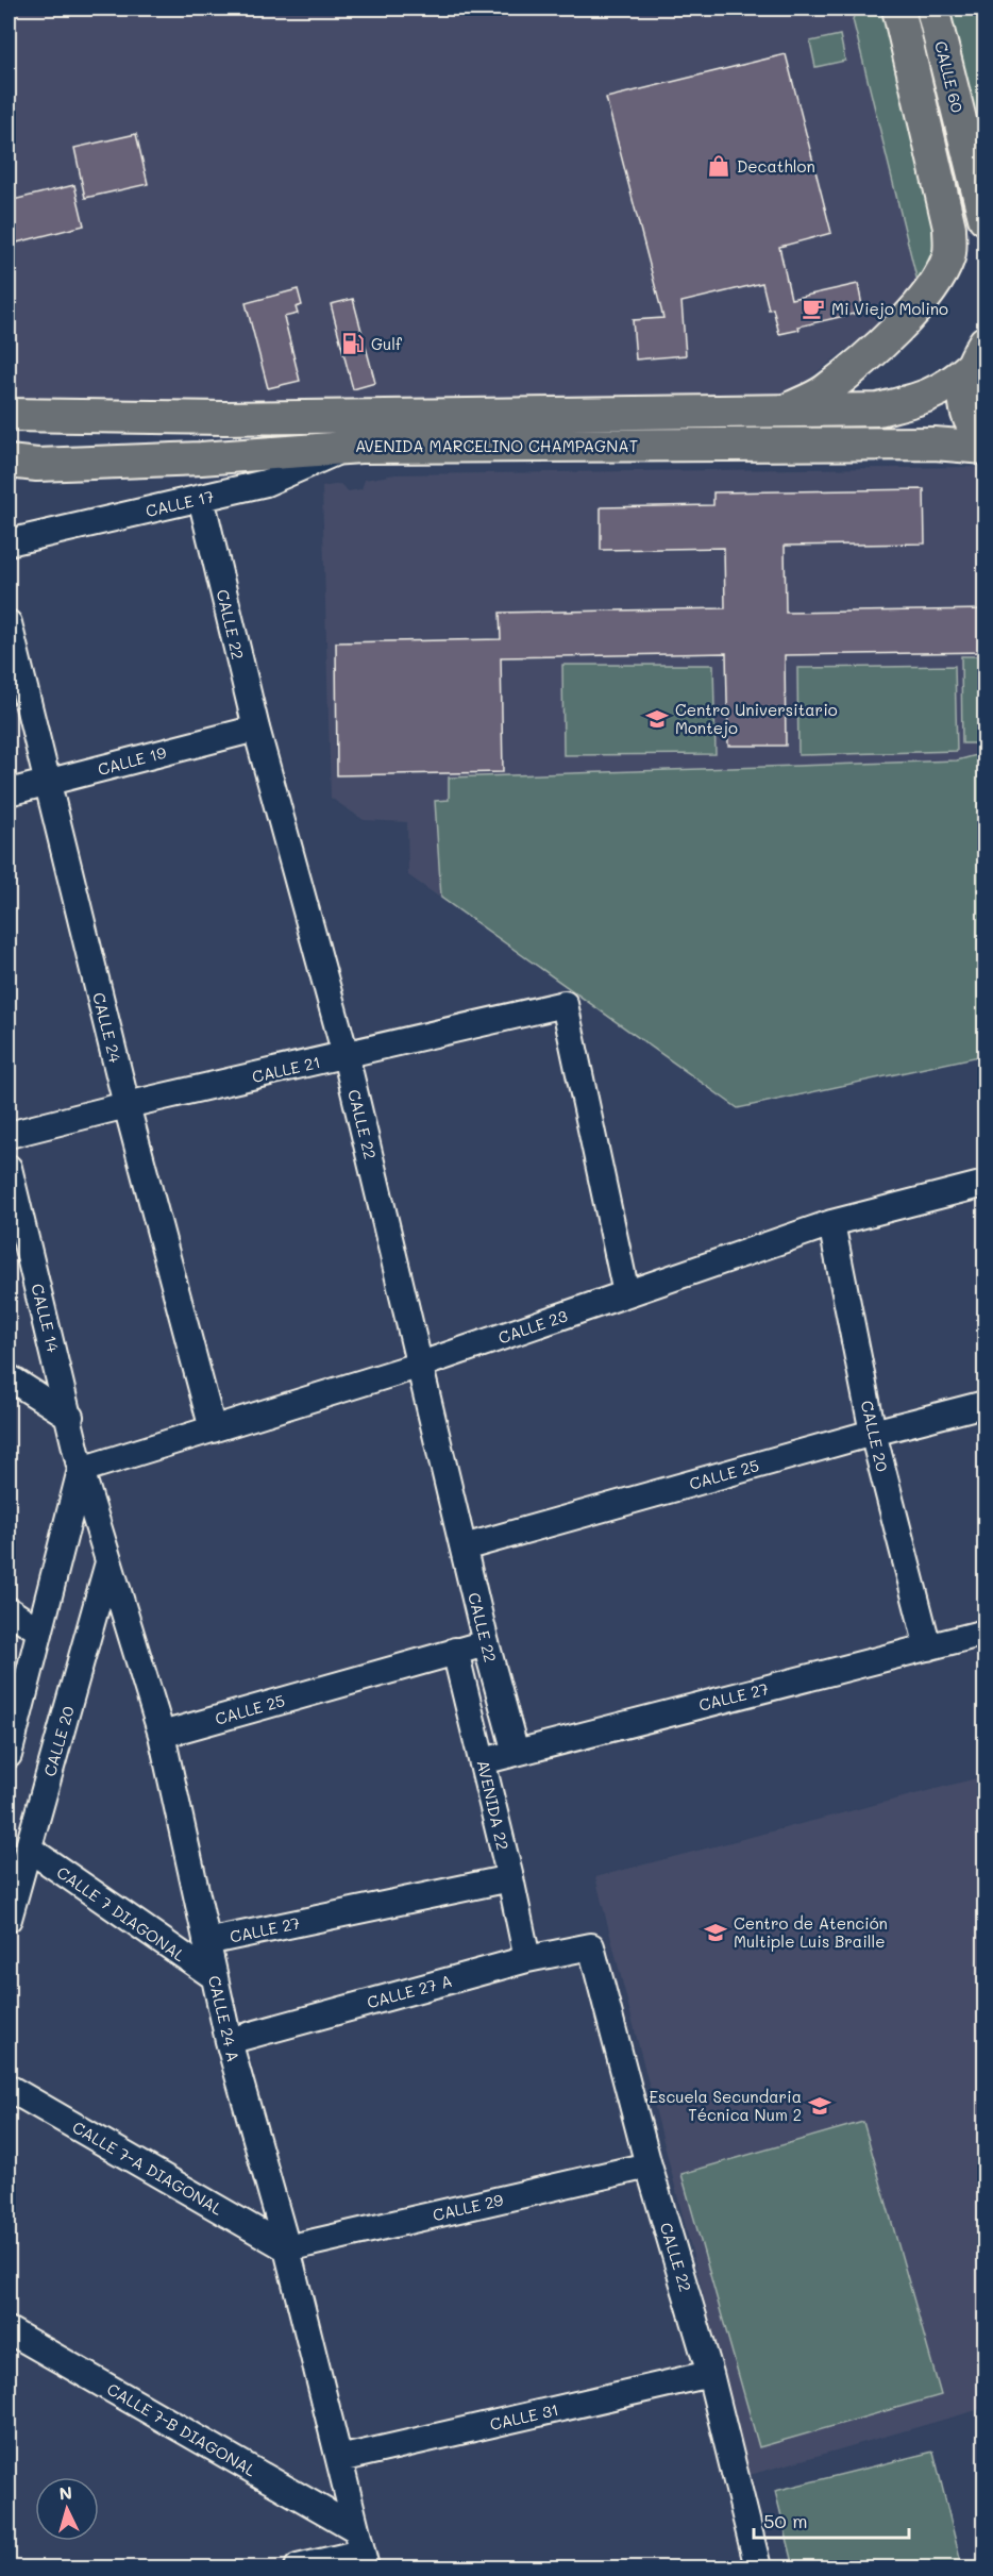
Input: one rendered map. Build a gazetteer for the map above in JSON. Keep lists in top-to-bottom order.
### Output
{
  "streets": {
    "main road": ["CALLE 60", "AVENIDA MARCELINO CHAMPAGNAT"],
    "street": [
      "CALLE 17",
      "CALLE 22",
      "CALLE 19",
      "CALLE 24",
      "CALLE 21",
      "CALLE 14",
      "CALLE 23",
      "CALLE 20",
      "CALLE 25",
      "CALLE 27",
      "AVENIDA 22",
      "CALLE 7 DIAGONAL",
      "CALLE 27 A",
      "CALLE 24 A",
      "CALLE 7-A DIAGONAL",
      "CALLE 29",
      "CALLE 31",
      "CALLE 7-B DIAGONAL"
    ]
  },
  "crossings": [
    ["AVENIDA MARCELINO CHAMPAGNAT", "CALLE 17"],
    ["CALLE 17", "CALLE 22"],
    ["CALLE 22", "CALLE 19"],
    ["CALLE 22", "CALLE 21"],
    ["CALLE 22", "CALLE 23"],
    ["CALLE 22", "CALLE 25"],
    ["CALLE 22", "CALLE 27"],
    ["CALLE 22", "CALLE 27 A"],
    ["CALLE 22", "CALLE 29"],
    ["CALLE 22", "CALLE 31"],
    ["CALLE 19", "CALLE 24"],
    ["CALLE 24", "CALLE 21"],
    ["CALLE 24", "CALLE 23"],
    ["CALLE 21", "CALLE 23"],
    ["CALLE 14", "CALLE 23"],
    ["CALLE 14", "CALLE 24 A"],
    ["CALLE 23", "CALLE 20"],
    ["CALLE 23", "CALLE 24 A"],
    ["CALLE 20", "CALLE 25"],
    ["CALLE 20", "CALLE 27"],
    ["CALLE 20", "CALLE 7 DIAGONAL"],
    ["CALLE 20", "CALLE 24 A"],
    ["CALLE 25", "AVENIDA 22"],
    ["CALLE 25", "CALLE 24 A"],
    ["CALLE 27", "AVENIDA 22"],
    ["CALLE 27", "CALLE 24 A"],
    ["AVENIDA 22", "CALLE 27 A"],
    ["CALLE 7 DIAGONAL", "CALLE 24 A"],
    ["CALLE 27 A", "CALLE 24 A"],
    ["CALLE 24 A", "CALLE 7-A DIAGONAL"],
    ["CALLE 24 A", "CALLE 29"],
    ["CALLE 24 A", "CALLE 31"],
    ["CALLE 24 A", "CALLE 7-B DIAGONAL"],
    ["CALLE 7-A DIAGONAL", "CALLE 29"]
  ],
  "places": {
    "shop": ["Decathlon"],
    "cafe": ["Mi Viejo Molino"],
    "fuel station": ["Gulf"],
    "school or university": ["Centro Universitario Montejo", "Centro de Atención Multiple Luis Braille", "Escuela Secundaria Técnica Num 2"]
  },
  "scale_bar": "50 m",
  "north": "top"
}
